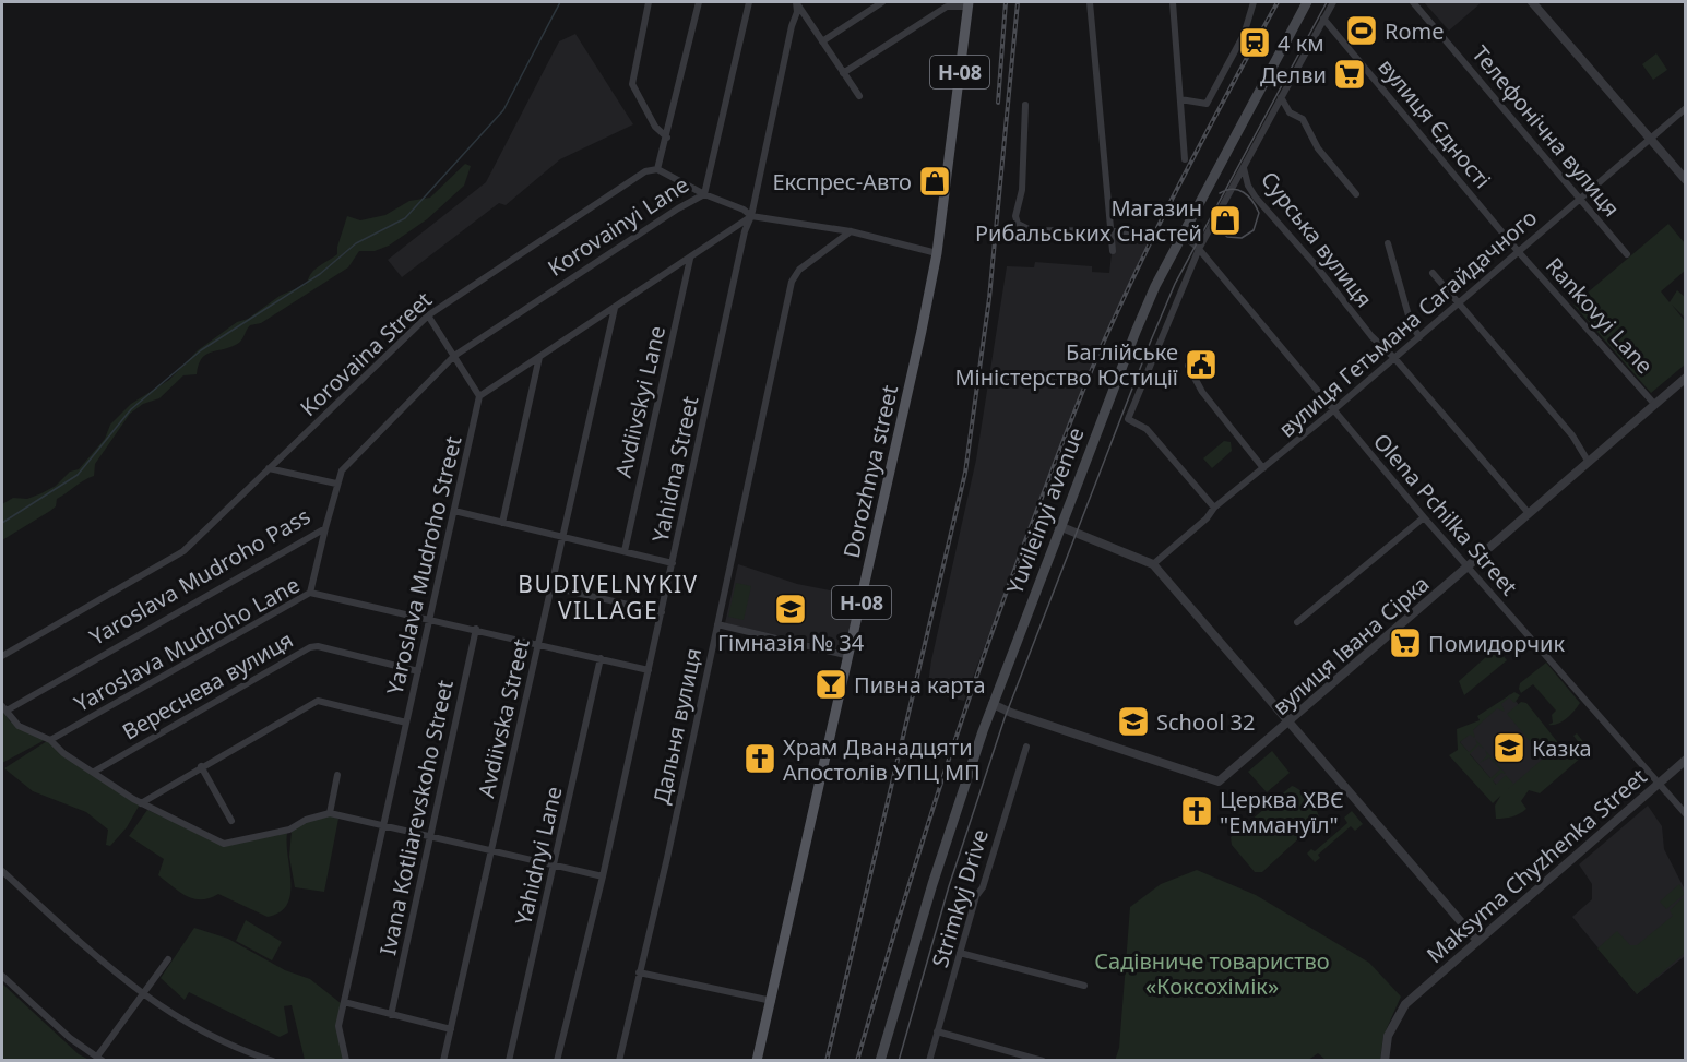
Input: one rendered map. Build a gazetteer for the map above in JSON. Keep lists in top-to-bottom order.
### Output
{
  "streets": {
    "main road": ["Н-08", "Dorozhnya street", "Yuvileinyi avenue"],
    "street": [
      "вулиця Єдності",
      "Телефонічна вулиця",
      "Korovainyi Lane",
      "Сурська вулиця",
      "Rankovyi Lane",
      "вулиця Гетьмана Сагайдачного",
      "Korovaina Street",
      "Avdiivskyi Lane",
      "Yahidna Street",
      "Olena Pchilka Street",
      "Yaroslava Mudroho Street",
      "Yaroslava Mudroho Pass",
      "Yaroslava Mudroho Lane",
      "вулиця Івана Сірка",
      "Вереснева вулиця",
      "Avdiivska Street",
      "Дальня вулиця",
      "Ivana Kotliarevskoho Street",
      "Yahidnyi Lane",
      "Maksyma Chyzhenka Street",
      "Strimkyj Drive"
    ]
  },
  "crossings": [
    ["вулиця Єдності", "Rankovyi Lane"],
    ["вулиця Єдності", "вулиця Гетьмана Сагайдачного"],
    ["Телефонічна вулиця", "вулиця Гетьмана Сагайдачного"],
    ["Korovainyi Lane", "Yaroslava Mudroho Pass"],
    ["Сурська вулиця", "вулиця Гетьмана Сагайдачного"],
    ["Сурська вулиця", "вулиця Івана Сірка"],
    ["Rankovyi Lane", "вулиця Гетьмана Сагайдачного"],
    ["Rankovyi Lane", "вулиця Івана Сірка"],
    ["вулиця Гетьмана Сагайдачного", "Olena Pchilka Street"],
    ["Yahidna Street", "Yaroslava Mudroho Lane"],
    ["Yuvileinyi avenue", "Olena Pchilka Street"],
    ["Yuvileinyi avenue", "вулиця Івана Сірка"],
    ["Olena Pchilka Street", "вулиця Івана Сірка"],
    ["Olena Pchilka Street", "Maksyma Chyzhenka Street"],
    ["Yaroslava Mudroho Street", "Yaroslava Mudroho Lane"],
    ["Yaroslava Mudroho Street", "Вереснева вулиця"],
    ["Yaroslava Mudroho Lane", "Avdiivska Street"],
    ["Yaroslava Mudroho Lane", "Ivana Kotliarevskoho Street"],
    ["Yaroslava Mudroho Lane", "Yahidnyi Lane"]
  ],
  "districts": ["BUDIVELNYKIV VILLAGE"],
  "parks": ["Садівниче товариство «Коксохімік»"],
  "places": {
    "sports": ["Rome"],
    "station": ["4 км"],
    "supermarket": ["Делви", "Помидорчик"],
    "shop": ["Експрес-Авто", "Магазин Рибальських Снастей"],
    "public building": ["Баглійське Міністерство Юстиції"],
    "school or university": ["Гімназія № 34", "School 32", "Казка"],
    "bar": ["Пивна карта"],
    "church": ["Храм Дванадцяти Апостолів УПЦ МП", "Церква ХВЄ \"Еммануїл\""]
  }
}
